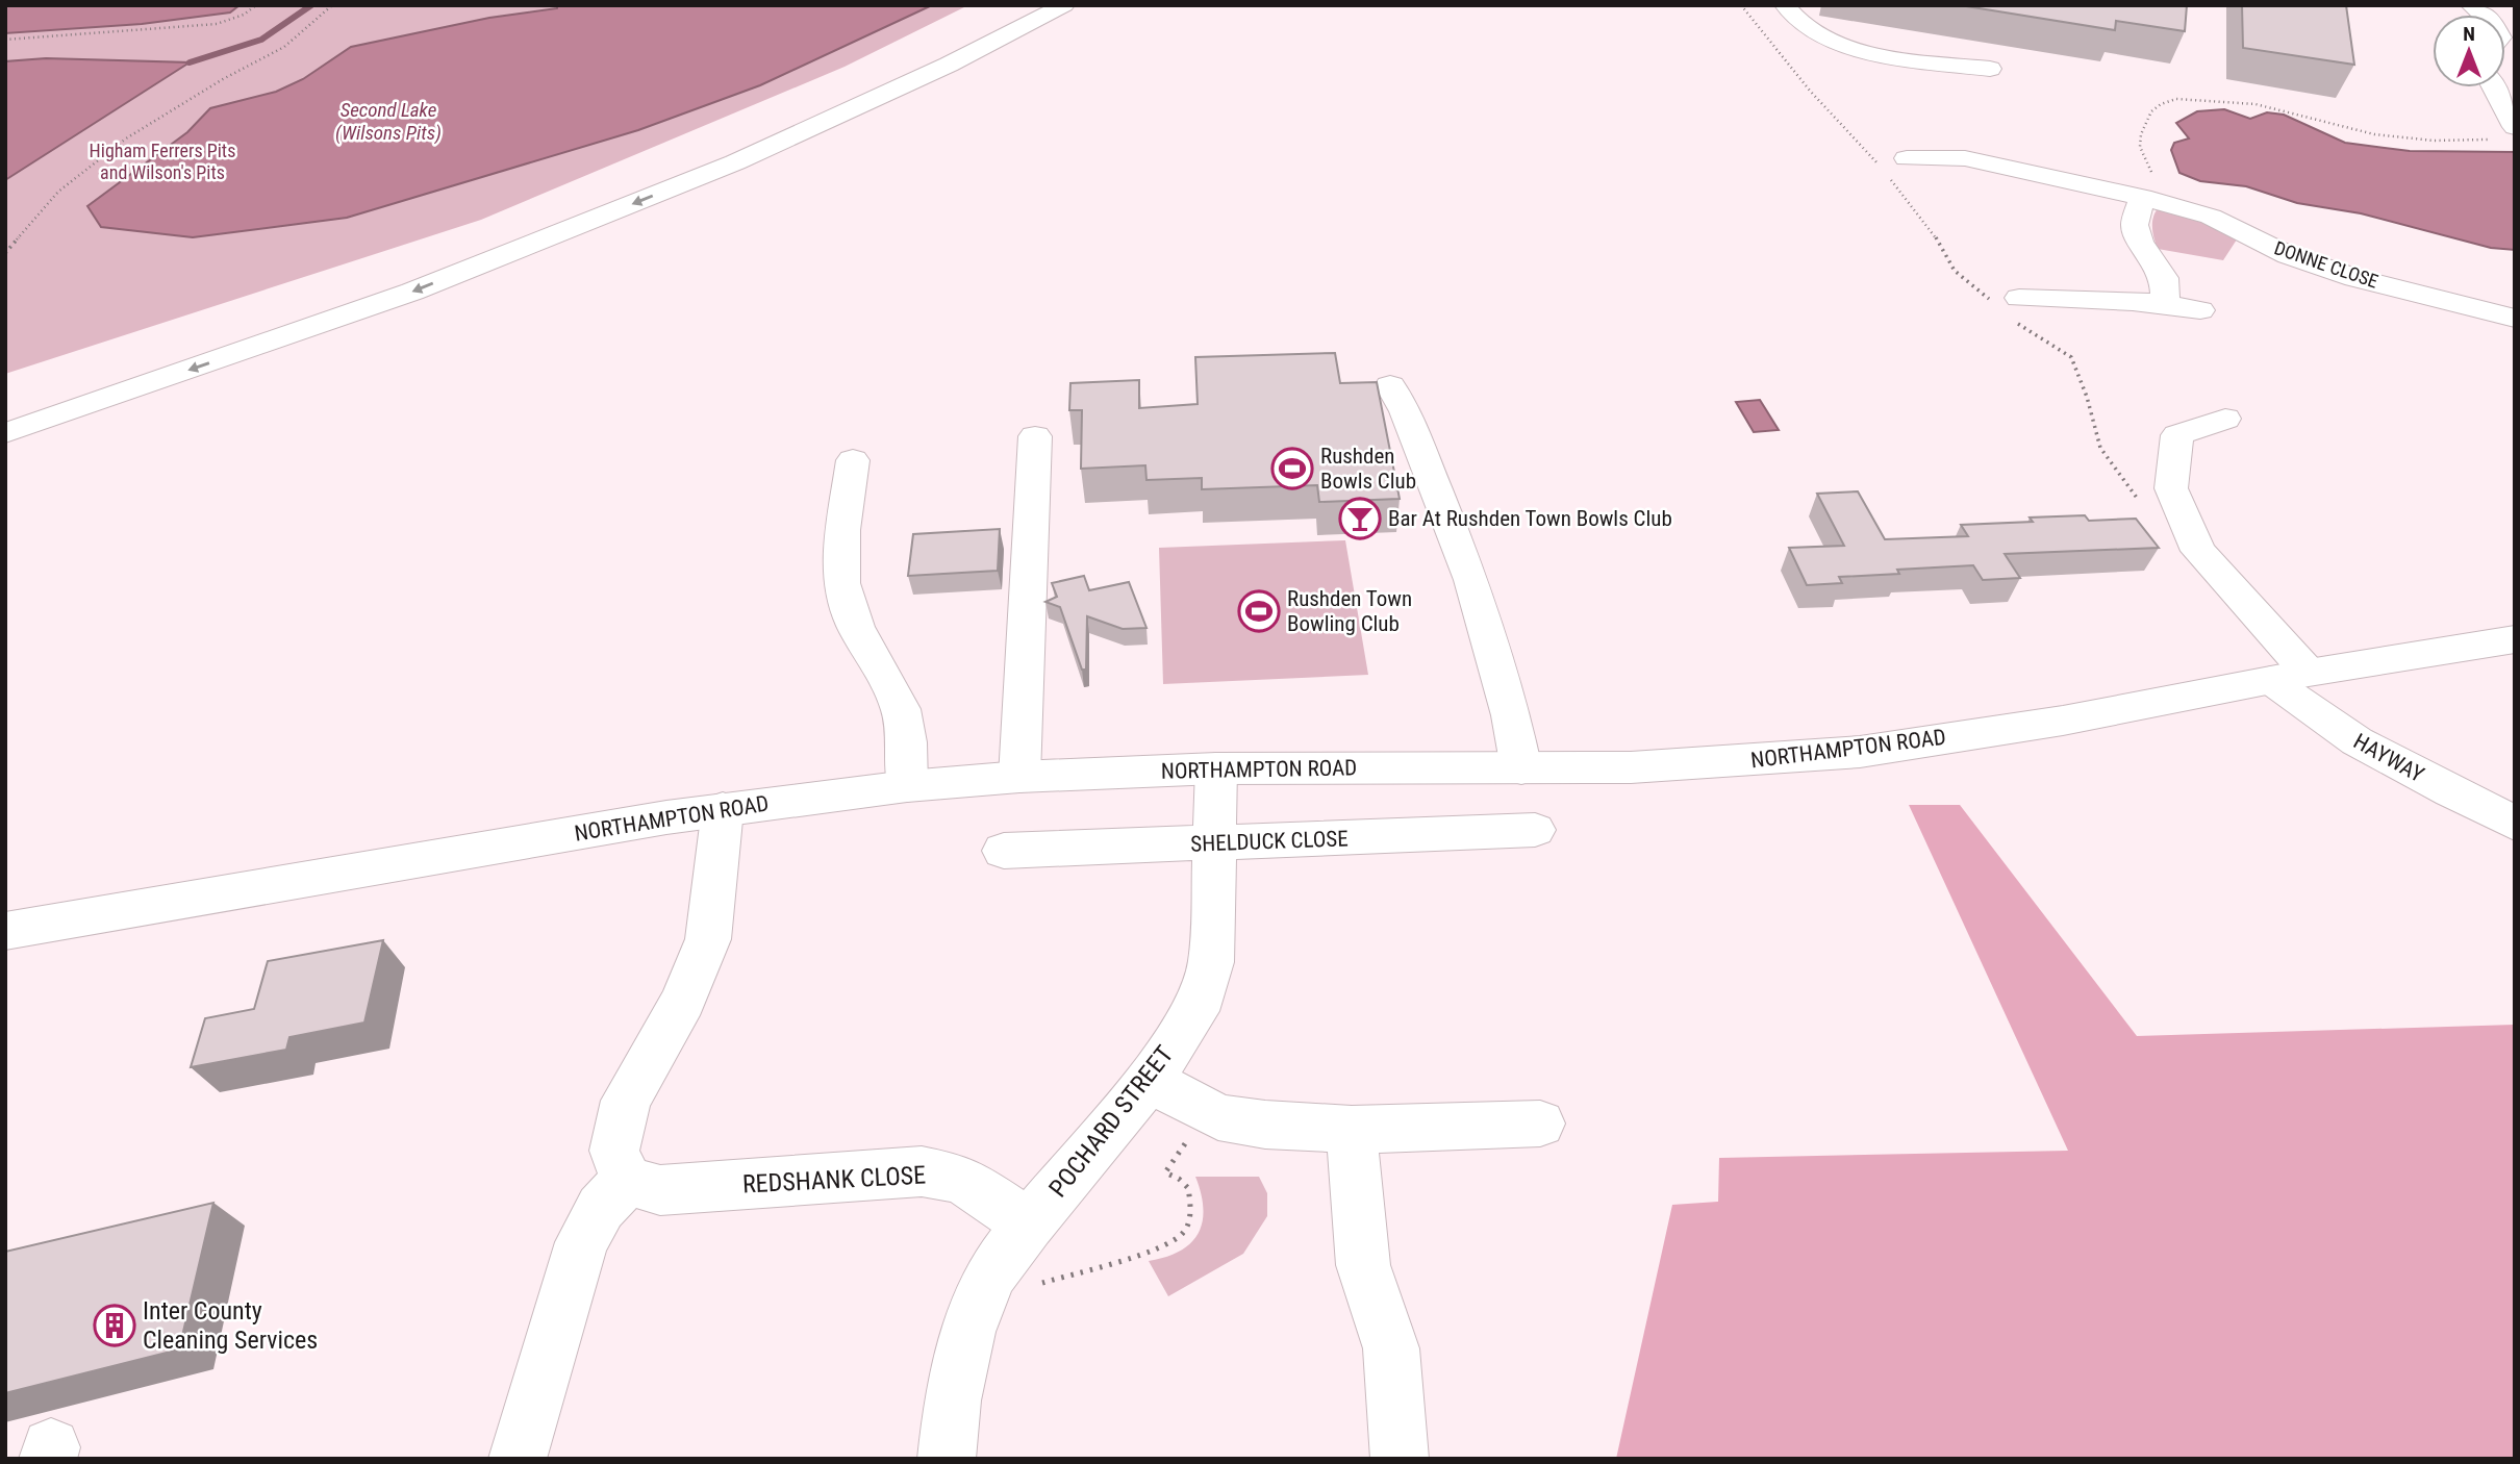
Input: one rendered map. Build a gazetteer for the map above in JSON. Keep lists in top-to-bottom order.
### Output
{
  "streets": {
    "main road": [
      "DONNE CLOSE",
      "NORTHAMPTON ROAD",
      "HAYWAY",
      "SHELDUCK CLOSE",
      "POCHARD STREET",
      "REDSHANK CLOSE"
    ]
  },
  "crossings": [
    ["NORTHAMPTON ROAD", "HAYWAY"],
    ["NORTHAMPTON ROAD", "POCHARD STREET"],
    ["SHELDUCK CLOSE", "POCHARD STREET"],
    ["POCHARD STREET", "REDSHANK CLOSE"]
  ],
  "water": ["Second Lake (Wilsons Pits)"],
  "parks": ["Higham Ferrers Pits and Wilson's Pits"],
  "places": {
    "sports": ["Rushden Bowls Club", "Rushden Town Bowling Club"],
    "bar": ["Bar At Rushden Town Bowls Club"],
    "building": ["Inter County Cleaning Services"]
  },
  "north": "top"
}
